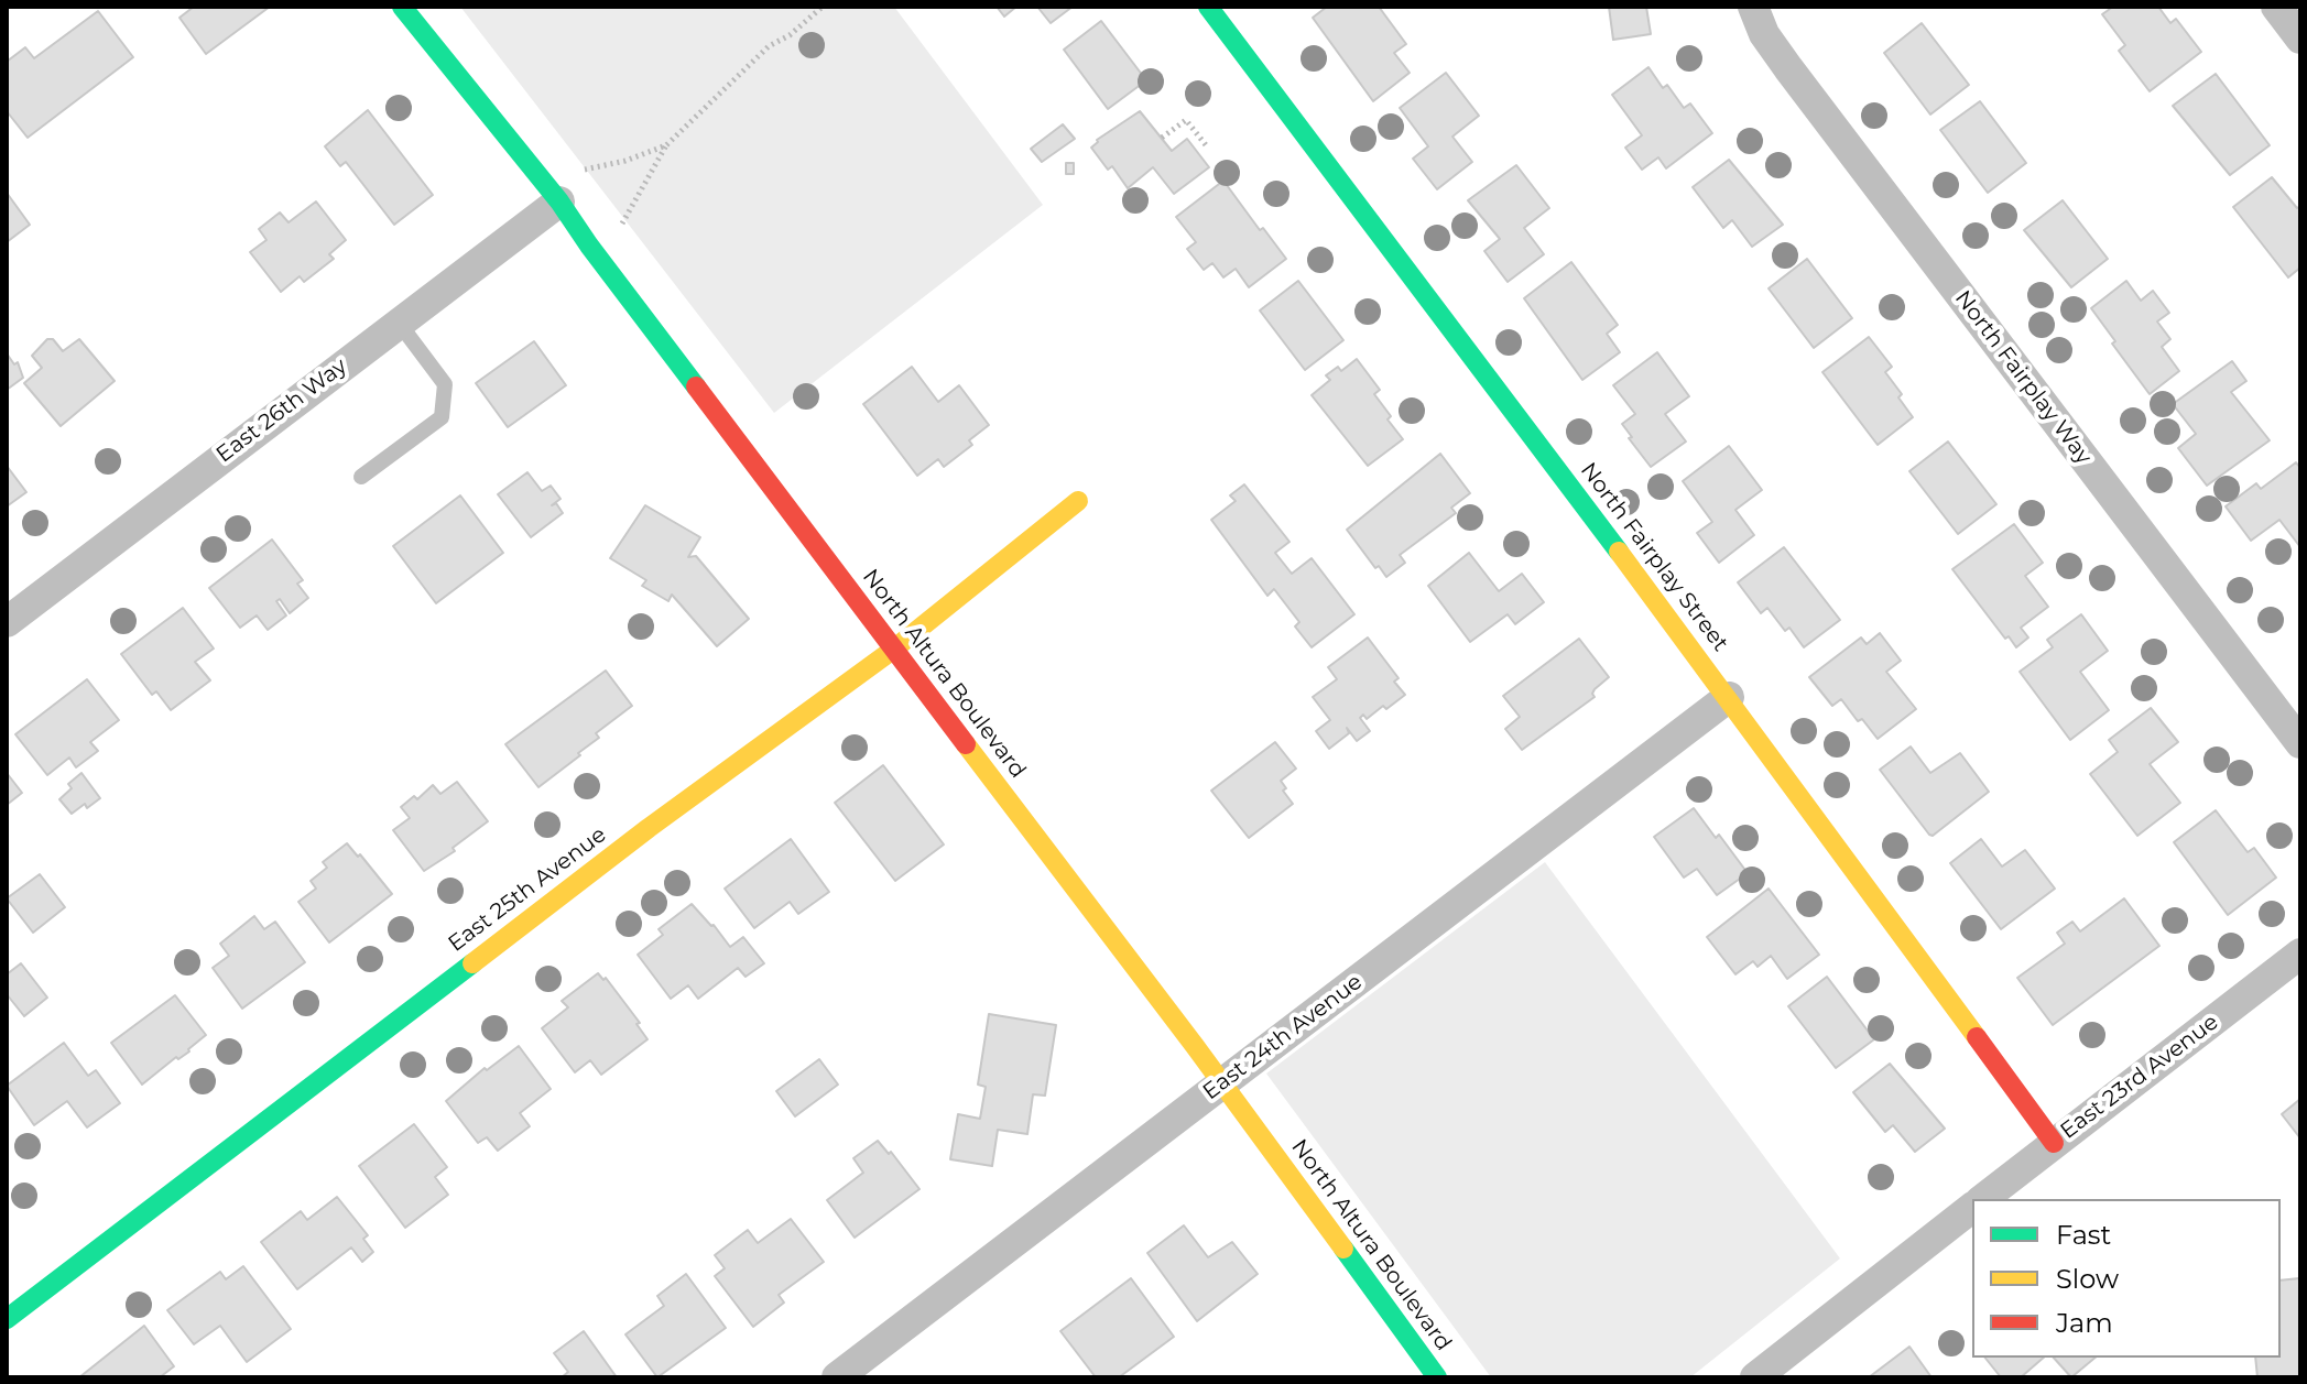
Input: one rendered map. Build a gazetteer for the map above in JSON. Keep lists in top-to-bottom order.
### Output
{
  "streets": {
    "street": [
      "North Fairplay Way",
      "East 26th Way",
      "North Fairplay Street",
      "North Altura Boulevard",
      "East 25th Avenue",
      "East 24th Avenue",
      "East 23rd Avenue"
    ]
  },
  "crossings": [
    ["East 26th Way", "North Altura Boulevard"],
    ["North Fairplay Street", "East 24th Avenue"],
    ["North Fairplay Street", "East 23rd Avenue"],
    ["North Altura Boulevard", "East 25th Avenue"],
    ["North Altura Boulevard", "East 24th Avenue"]
  ],
  "legend": ["Fast", "Slow", "Jam"]
}
